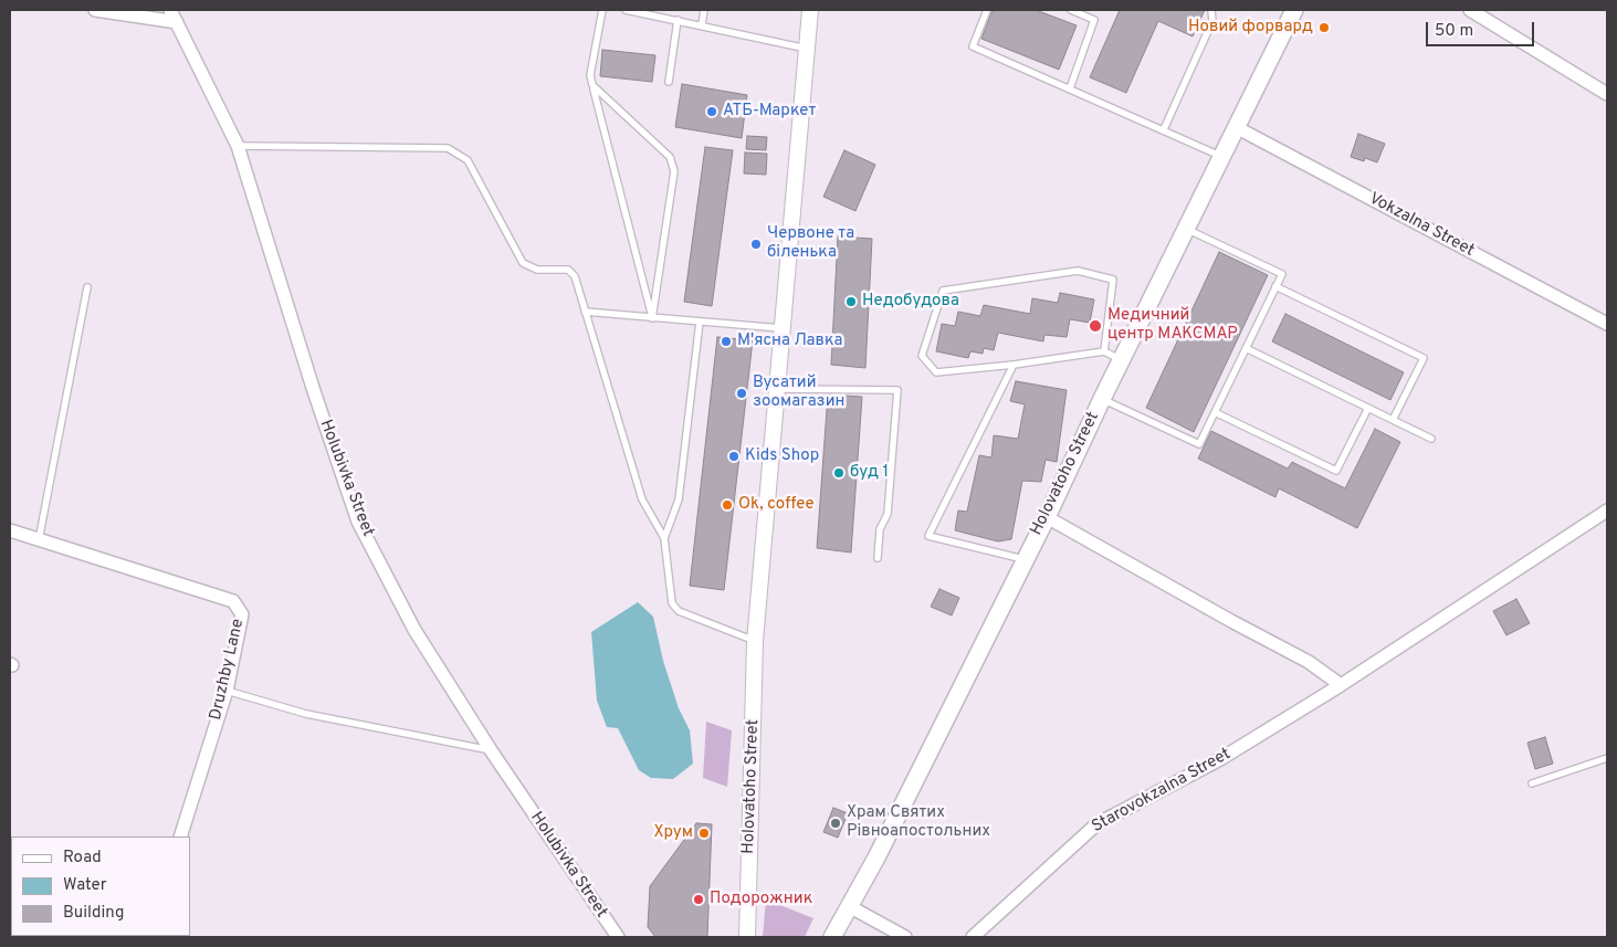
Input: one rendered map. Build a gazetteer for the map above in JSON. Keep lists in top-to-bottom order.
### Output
{
  "streets": {
    "main road": ["Holovatoho Street"],
    "street": [
      "Vokzalna Street",
      "Holubivka Street",
      "Druzhby Lane",
      "Starovokzalna Street"
    ]
  },
  "crossings": [
    ["Vokzalna Street", "Holovatoho Street"]
  ],
  "places": [
    "Новий форвард",
    "АТБ-Маркет",
    "Червоне та біленька",
    "Недобудова",
    "Медичний центр МАКСМАР",
    "М'ясна Лавка",
    "Вусатий зоомагазин",
    "Kids Shop",
    "буд 1",
    "Ok, coffee",
    "Храм Святих Рівноапостольних",
    "Хрум",
    "Подорожник"
  ],
  "legend": ["Road", "Water", "Building"],
  "scale_bar": "50 m"
}
